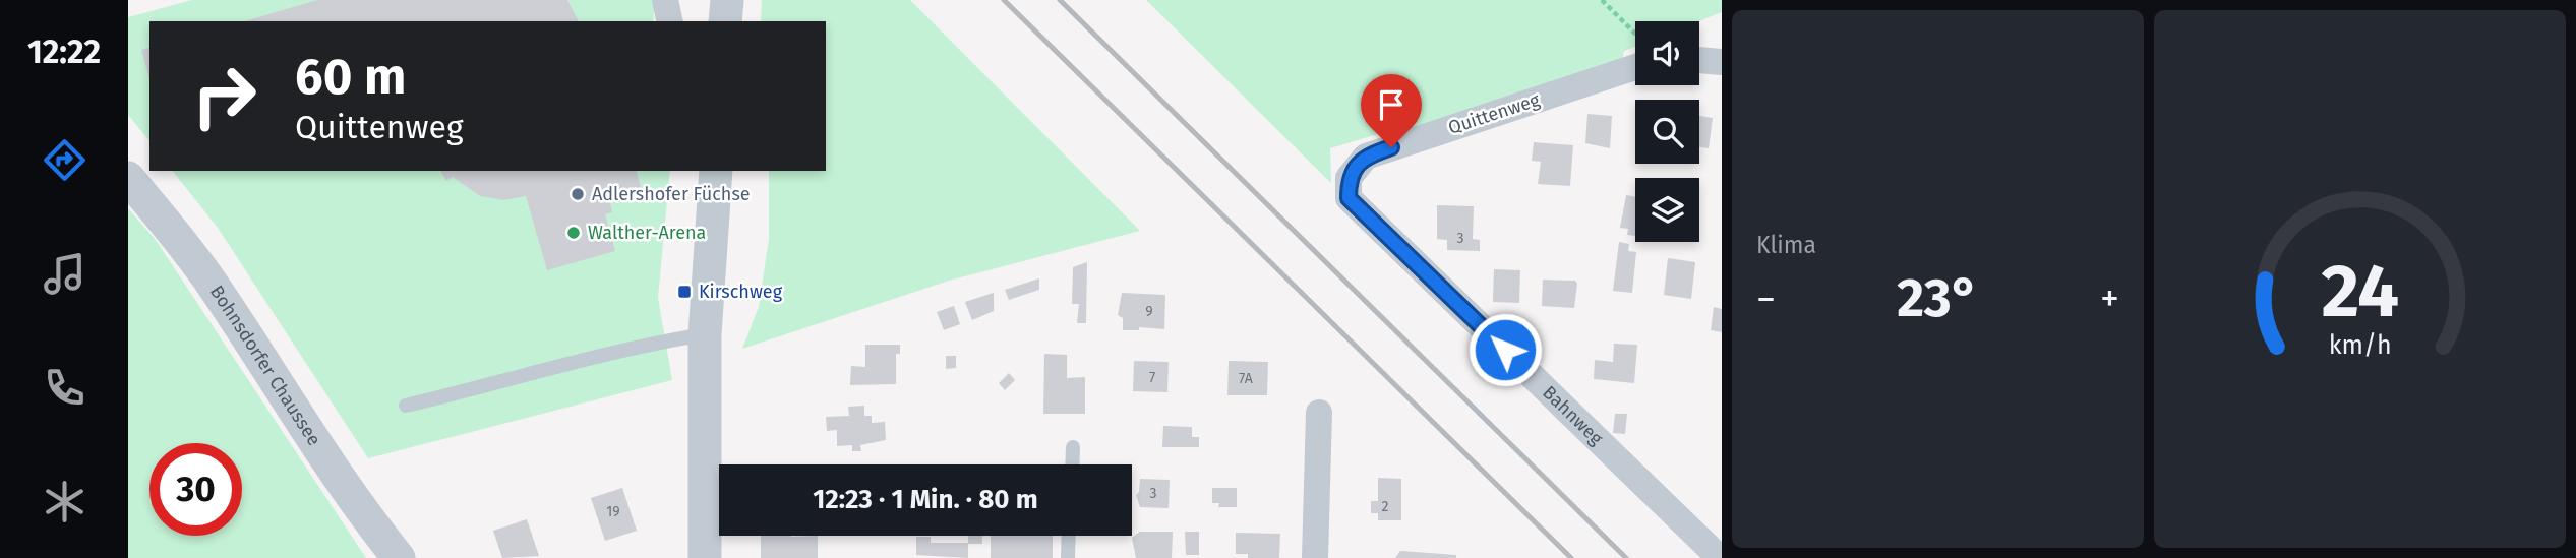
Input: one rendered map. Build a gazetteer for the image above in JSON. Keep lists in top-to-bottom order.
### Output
{
  "streets": {
    "street": ["Quittenweg", "Bohnsdorfer Chaussee", "Bahnweg"]
  },
  "crossings": [
    ["Quittenweg", "Bahnweg"]
  ],
  "places": {
    "other": ["Adlershofer Füchse", "Walther-Arena"],
    "transit": ["Kirschweg"]
  },
  "house_numbers": [
    "3",
    "9",
    "7",
    "7A",
    "3",
    "2",
    "19"
  ],
  "page": {
    "tabs": "12:22",
    "tile": "Klima",
    "turn": ["60 m", "Quittenweg"],
    "heat": ["−", "23°", "+"],
    "limit": "30",
    "trip": "12:23 · 1 Min. · 80 m",
    "gauge": ["24", "km/h"]
  }
}
